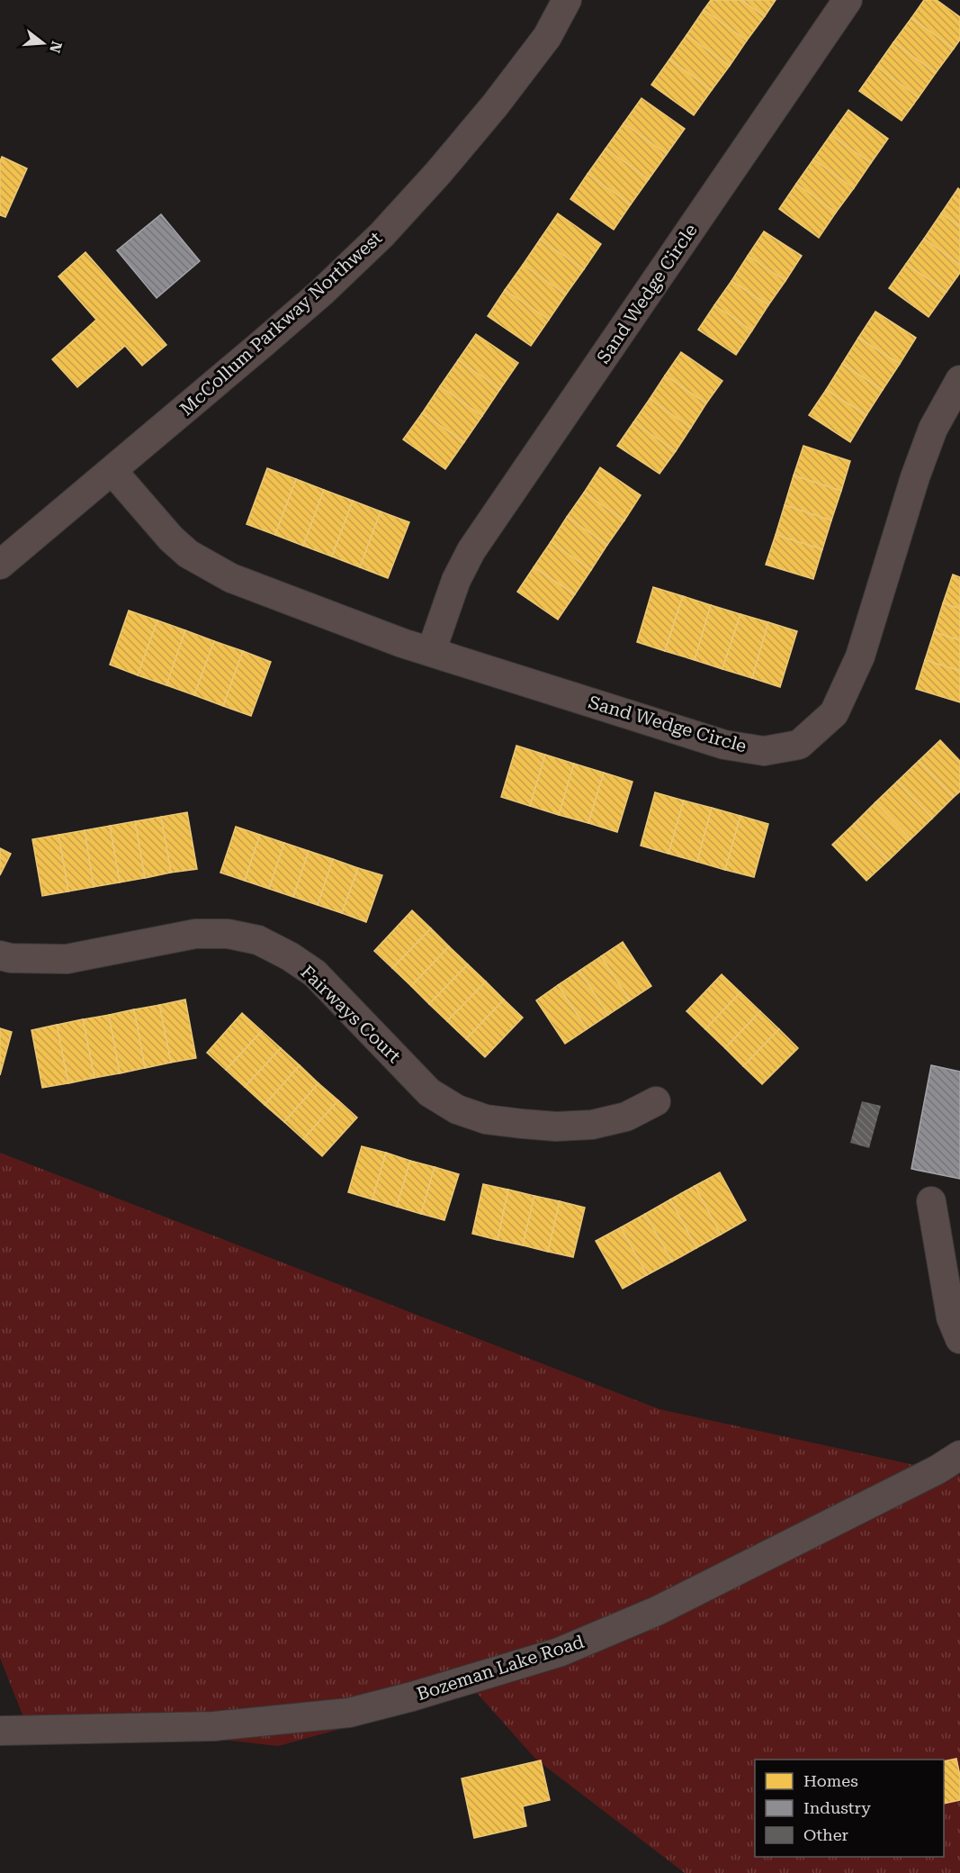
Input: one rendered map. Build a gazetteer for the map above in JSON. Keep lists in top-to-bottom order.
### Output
{
  "streets": {
    "street": [
      "Sand Wedge Circle",
      "McCollum Parkway Northwest",
      "Fairways Court",
      "Bozeman Lake Road"
    ]
  },
  "crossings": [
    ["Sand Wedge Circle", "McCollum Parkway Northwest"]
  ],
  "legend": ["Homes", "Industry", "Other"],
  "north": "right"
}
